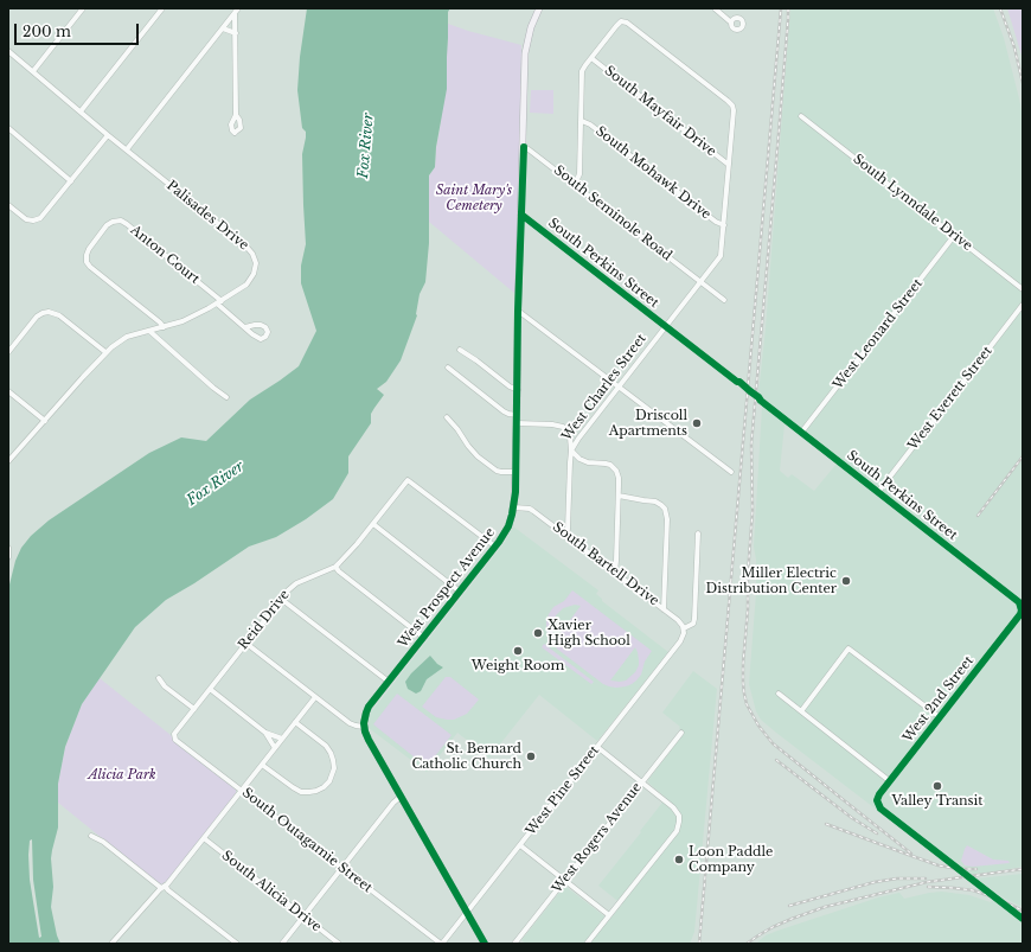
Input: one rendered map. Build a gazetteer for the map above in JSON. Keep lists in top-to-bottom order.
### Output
{
  "streets": {
    "main road": ["West Prospect Avenue"],
    "street": [
      "South Mayfair Drive",
      "South Mohawk Drive",
      "South Lynndale Drive",
      "South Seminole Road",
      "Palisades Drive",
      "Anton Court",
      "South Perkins Street",
      "West Leonard Street",
      "West Charles Street",
      "West Everett Street",
      "South Bartell Drive",
      "Reid Drive",
      "West 2nd Street",
      "West Pine Street",
      "West Rogers Avenue",
      "South Outagamie Street",
      "South Alicia Drive"
    ]
  },
  "crossings": [
    ["South Mayfair Drive", "West Charles Street"],
    ["South Mohawk Drive", "West Charles Street"],
    ["South Lynndale Drive", "West Leonard Street"],
    ["South Seminole Road", "West Charles Street"],
    ["South Seminole Road", "West Prospect Avenue"],
    ["Palisades Drive", "Anton Court"],
    ["South Perkins Street", "West Leonard Street"],
    ["South Perkins Street", "West Charles Street"],
    ["South Perkins Street", "West Everett Street"],
    ["South Perkins Street", "West Prospect Avenue"],
    ["South Perkins Street", "West 2nd Street"],
    ["West Charles Street", "South Bartell Drive"],
    ["South Bartell Drive", "West Prospect Avenue"],
    ["South Bartell Drive", "West Pine Street"],
    ["West Prospect Avenue", "Reid Drive"],
    ["Reid Drive", "South Outagamie Street"],
    ["West Pine Street", "South Outagamie Street"]
  ],
  "water": ["Fox River"],
  "parks": ["Saint Mary's Cemetery", "Alicia Park"],
  "places": [
    "Driscoll Apartments",
    "Miller Electric Distribution Center",
    "Xavier High School",
    "Weight Room",
    "St. Bernard Catholic Church",
    "Valley Transit",
    "Loon Paddle Company"
  ],
  "scale_bar": "200 m"
}
